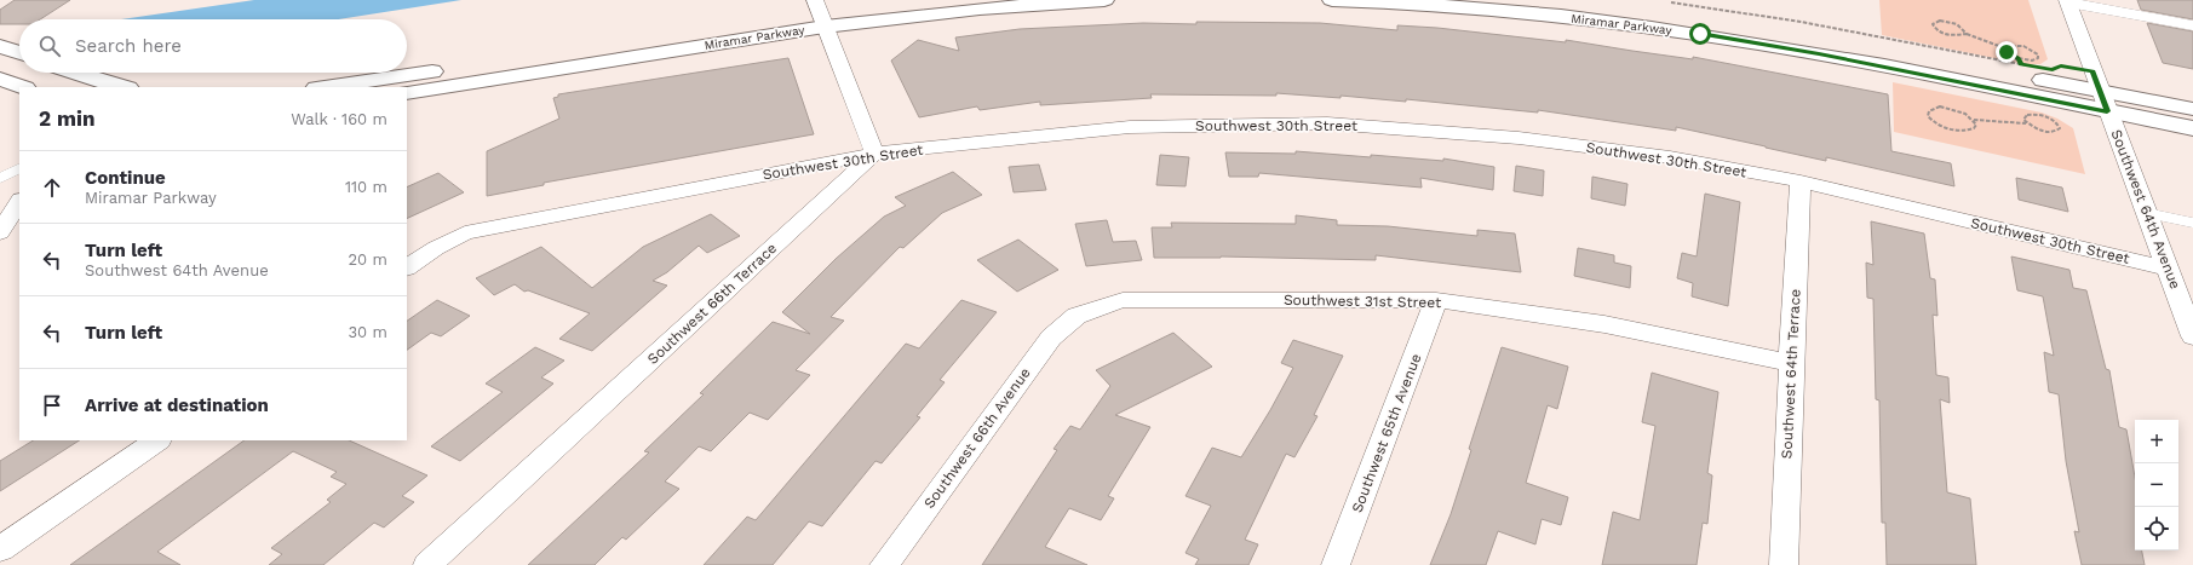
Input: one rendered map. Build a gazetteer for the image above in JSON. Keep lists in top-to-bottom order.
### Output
{
  "streets": {
    "main road": ["Miramar Parkway"],
    "street": [
      "Southwest 30th Street",
      "Southwest 64th Avenue",
      "Southwest 31st Street",
      "Southwest 66th Terrace",
      "Southwest 64th Terrace",
      "Southwest 65th Avenue",
      "Southwest 66th Avenue"
    ]
  },
  "crossings": [
    ["Miramar Parkway", "Southwest 64th Avenue"],
    ["Southwest 30th Street", "Southwest 64th Avenue"],
    ["Southwest 30th Street", "Southwest 66th Terrace"],
    ["Southwest 30th Street", "Southwest 64th Terrace"],
    ["Southwest 31st Street", "Southwest 64th Terrace"],
    ["Southwest 31st Street", "Southwest 65th Avenue"],
    ["Southwest 31st Street", "Southwest 66th Avenue"]
  ],
  "page": {
    "search": "Search here",
    "heading": ["2 min", "Walk · 160 m"],
    "list": [
      ["Continue", "Miramar Parkway", "110 m"],
      ["Turn left", "Southwest 64th Avenue", "20 m"],
      ["Turn left", "30 m"],
      "Arrive at destination"
    ],
    "map_buttons": ["+", "−"]
  }
}
